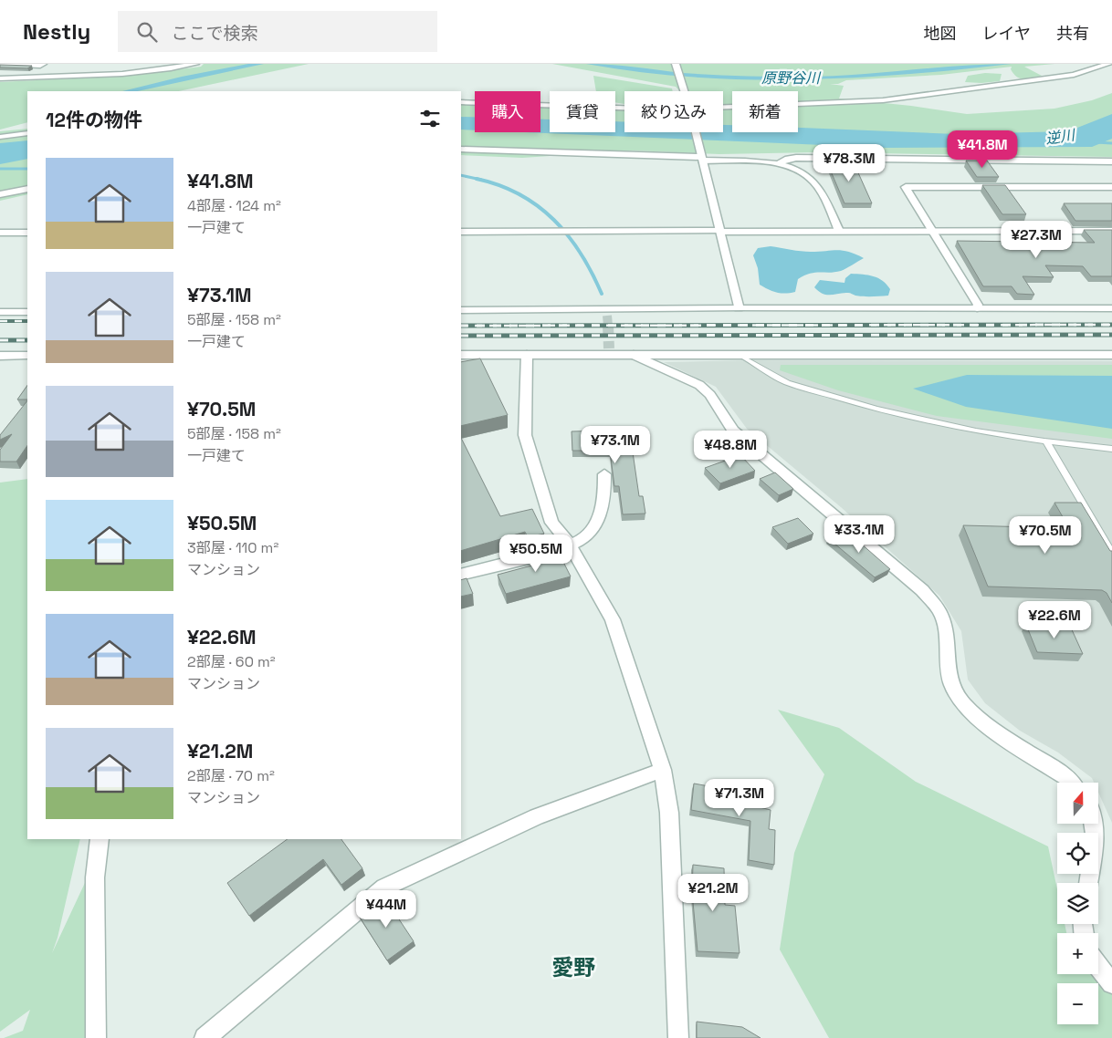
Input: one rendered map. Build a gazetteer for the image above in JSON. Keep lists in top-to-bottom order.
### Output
{
  "districts": ["愛野"],
  "water": ["原野谷川", "逆川"],
  "north": "top",
  "page": {
    "header": "Nestly",
    "search": "ここで検索",
    "nav": ["地図", "レイヤ", "共有"],
    "chip": [
      "購入",
      "賃貸",
      "絞り込み",
      "新着"
    ],
    "heading": "12件の物件",
    "price": [
      "¥41.8M",
      "¥78.3M",
      "¥27.3M",
      "¥73.1M",
      "¥48.8M",
      "¥33.1M",
      "¥70.5M",
      "¥50.5M",
      "¥22.6M",
      "¥71.3M",
      "¥21.2M",
      "¥44M"
    ],
    "list": [
      {
        "name": "¥41.8M",
        "note": "4部屋 · 124 m² · 一戸建て"
      },
      {
        "name": "¥73.1M",
        "note": "5部屋 · 158 m² · 一戸建て"
      },
      {
        "name": "¥70.5M",
        "note": "5部屋 · 158 m² · 一戸建て"
      },
      {
        "name": "¥50.5M",
        "note": "3部屋 · 110 m² · マンション"
      },
      {
        "name": "¥22.6M",
        "note": "2部屋 · 60 m² · マンション"
      },
      {
        "name": "¥21.2M",
        "note": "2部屋 · 70 m² · マンション"
      }
    ],
    "map_buttons": ["+", "−"]
  }
}
